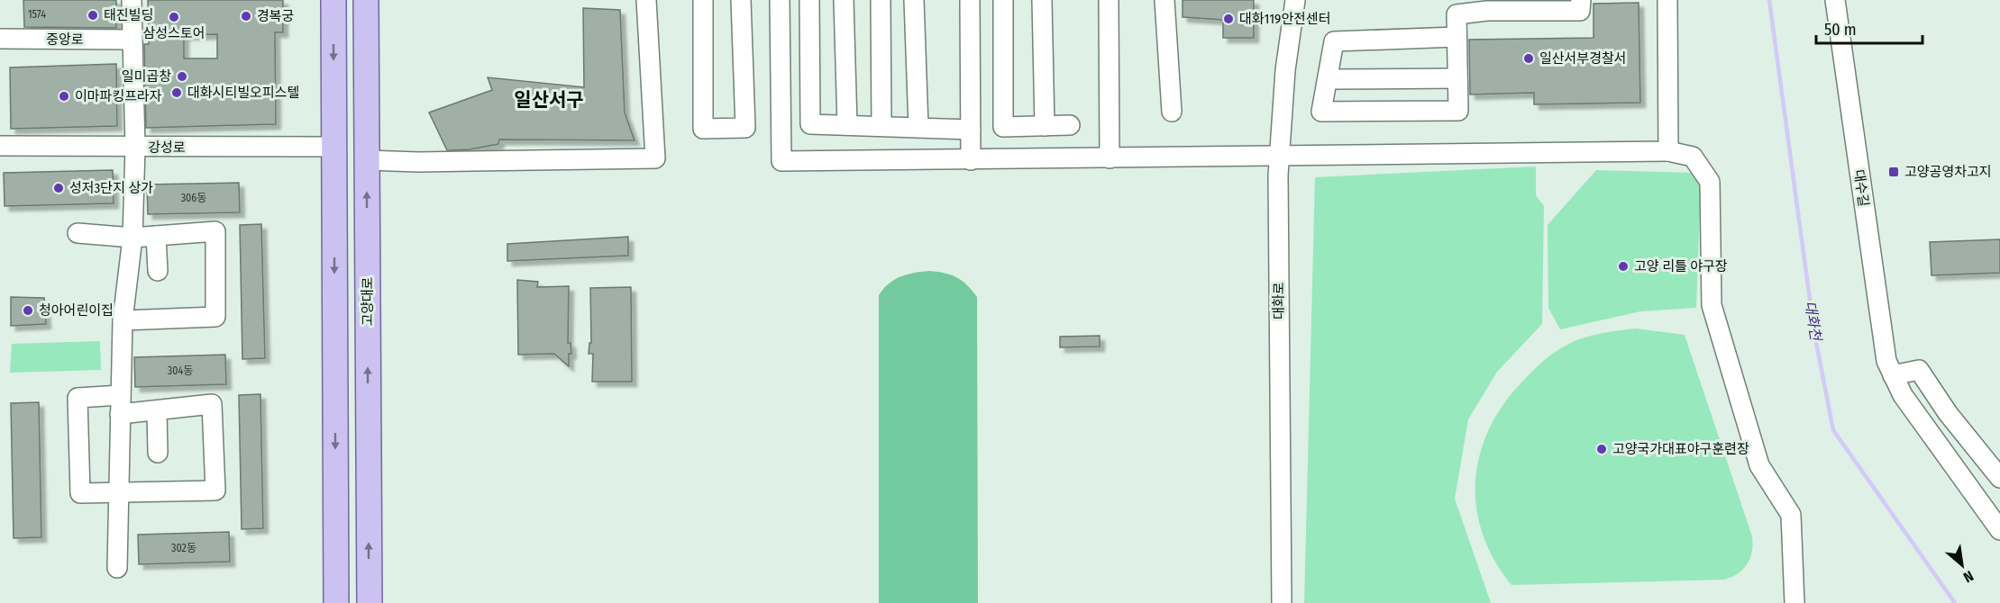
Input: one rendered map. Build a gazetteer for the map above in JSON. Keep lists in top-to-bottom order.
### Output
{
  "streets": {
    "main road": ["고양대로"],
    "street": [
      "중앙로",
      "강성로",
      "대수길",
      "대화로"
    ]
  },
  "districts": ["일산서구"],
  "water": ["대화천"],
  "places": {
    "other": [
      "태진빌딩",
      "경복궁",
      "삼성스토어",
      "대화119안전센터",
      "일산서부경찰서",
      "일미곱창",
      "대화시티빌오피스텔",
      "이마파킹프라자",
      "성저3단지 상가",
      "고양 리틀 야구장",
      "청아어린이집",
      "고양국가대표야구훈련장"
    ],
    "transit": ["고양공영차고지"]
  },
  "house_numbers": [
    "1574",
    "306동",
    "304동",
    "302동"
  ],
  "scale_bar": "50 m",
  "north": "bottom right"
}
